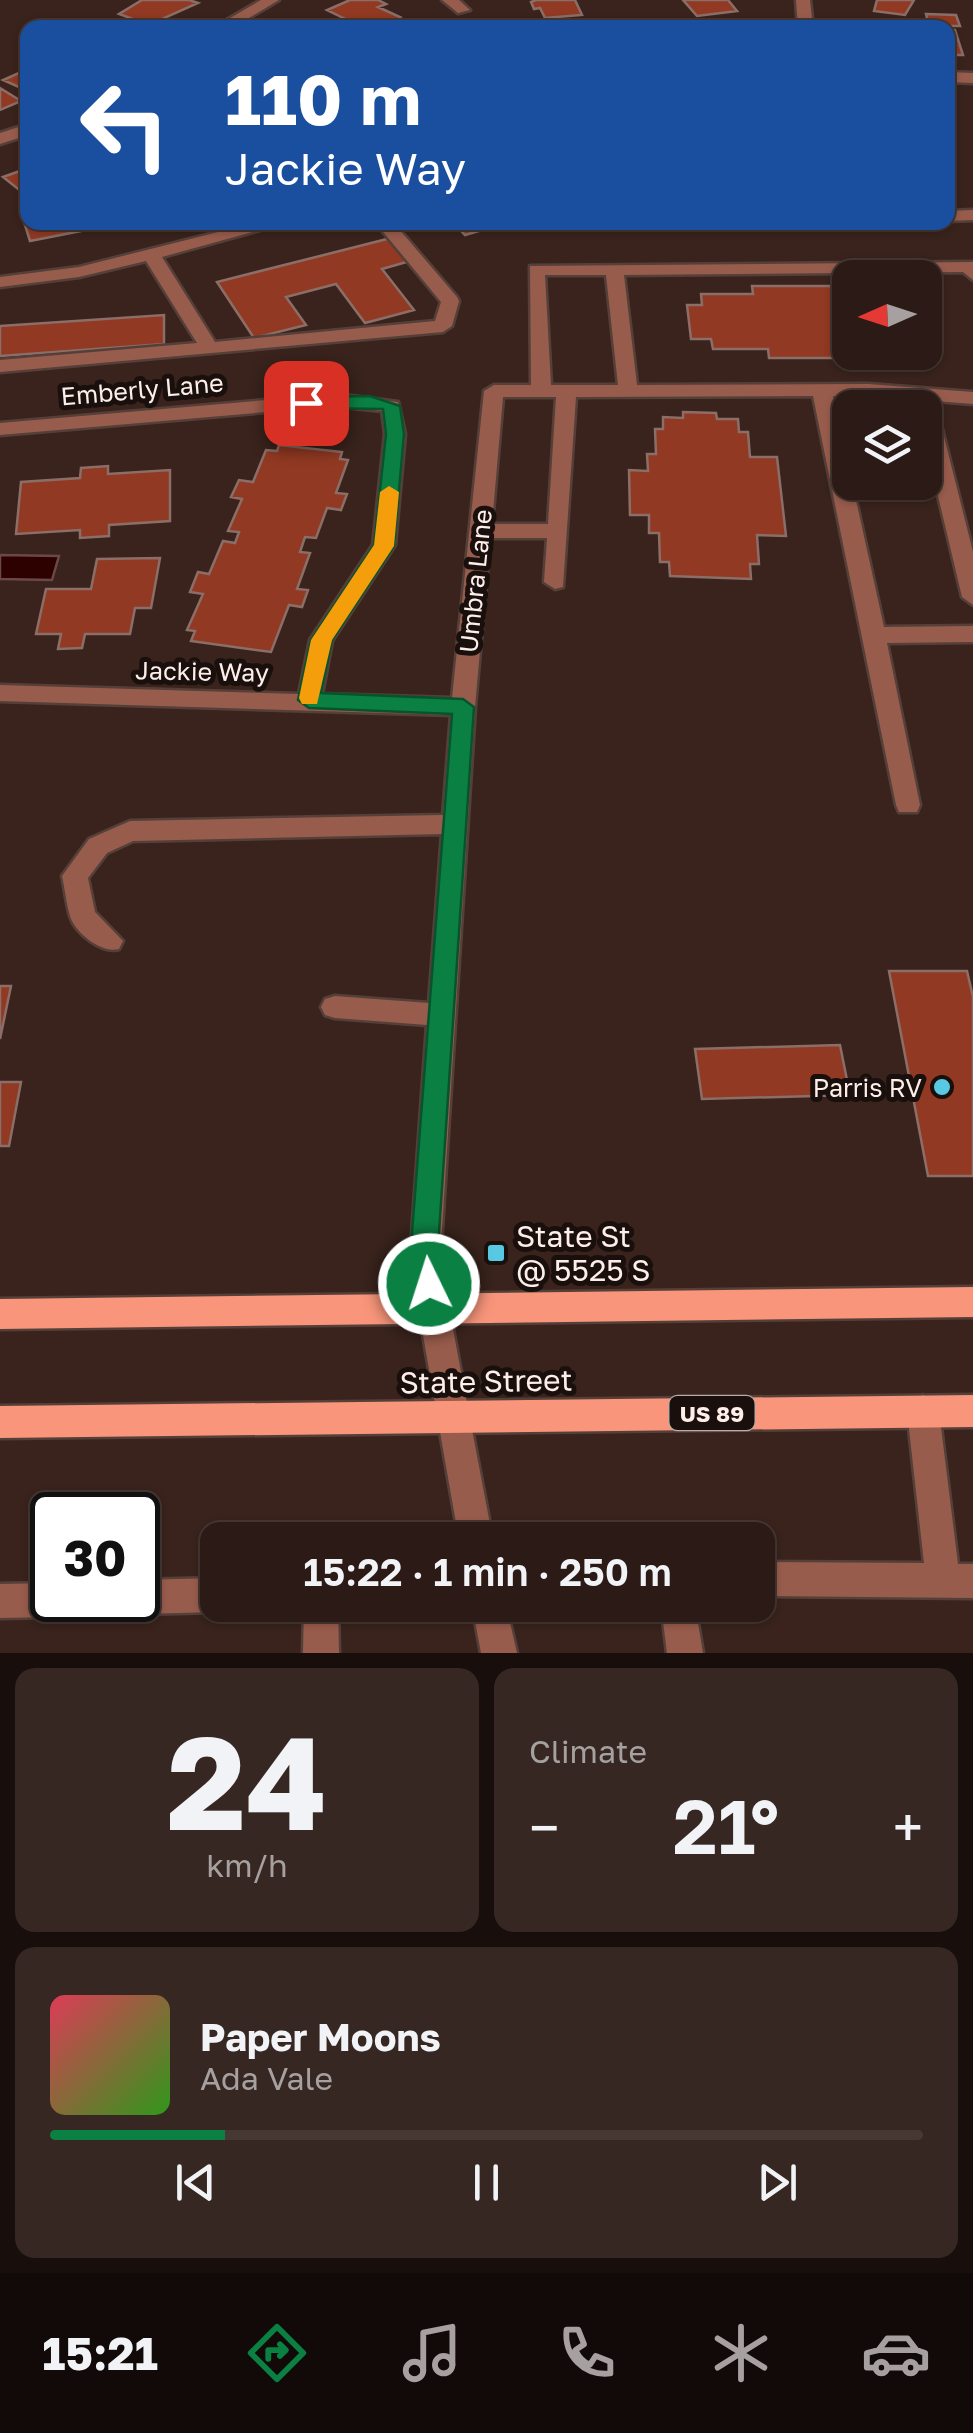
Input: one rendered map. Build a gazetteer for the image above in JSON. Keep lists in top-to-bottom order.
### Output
{
  "streets": {
    "main road": ["State Street", "US 89"],
    "street": ["Emberly Lane", "Umbra Lane", "Jackie Way"]
  },
  "crossings": [
    ["Emberly Lane", "Jackie Way"],
    ["Umbra Lane", "Jackie Way"],
    ["Umbra Lane", "State Street"]
  ],
  "places": {
    "other": ["Parris RV"],
    "transit": ["State St @ 5525 S"]
  },
  "north": "left",
  "page": {
    "turn": ["110 m", "Jackie Way"],
    "limit": "30",
    "trip": "15:22 · 1 min · 250 m",
    "tile": [
      ["24", "km/h"],
      "Climate"
    ],
    "heat": ["−", "21°", "+"],
    "song": ["Paper Moons", "Ada Vale"],
    "tabs": "15:21"
  }
}
